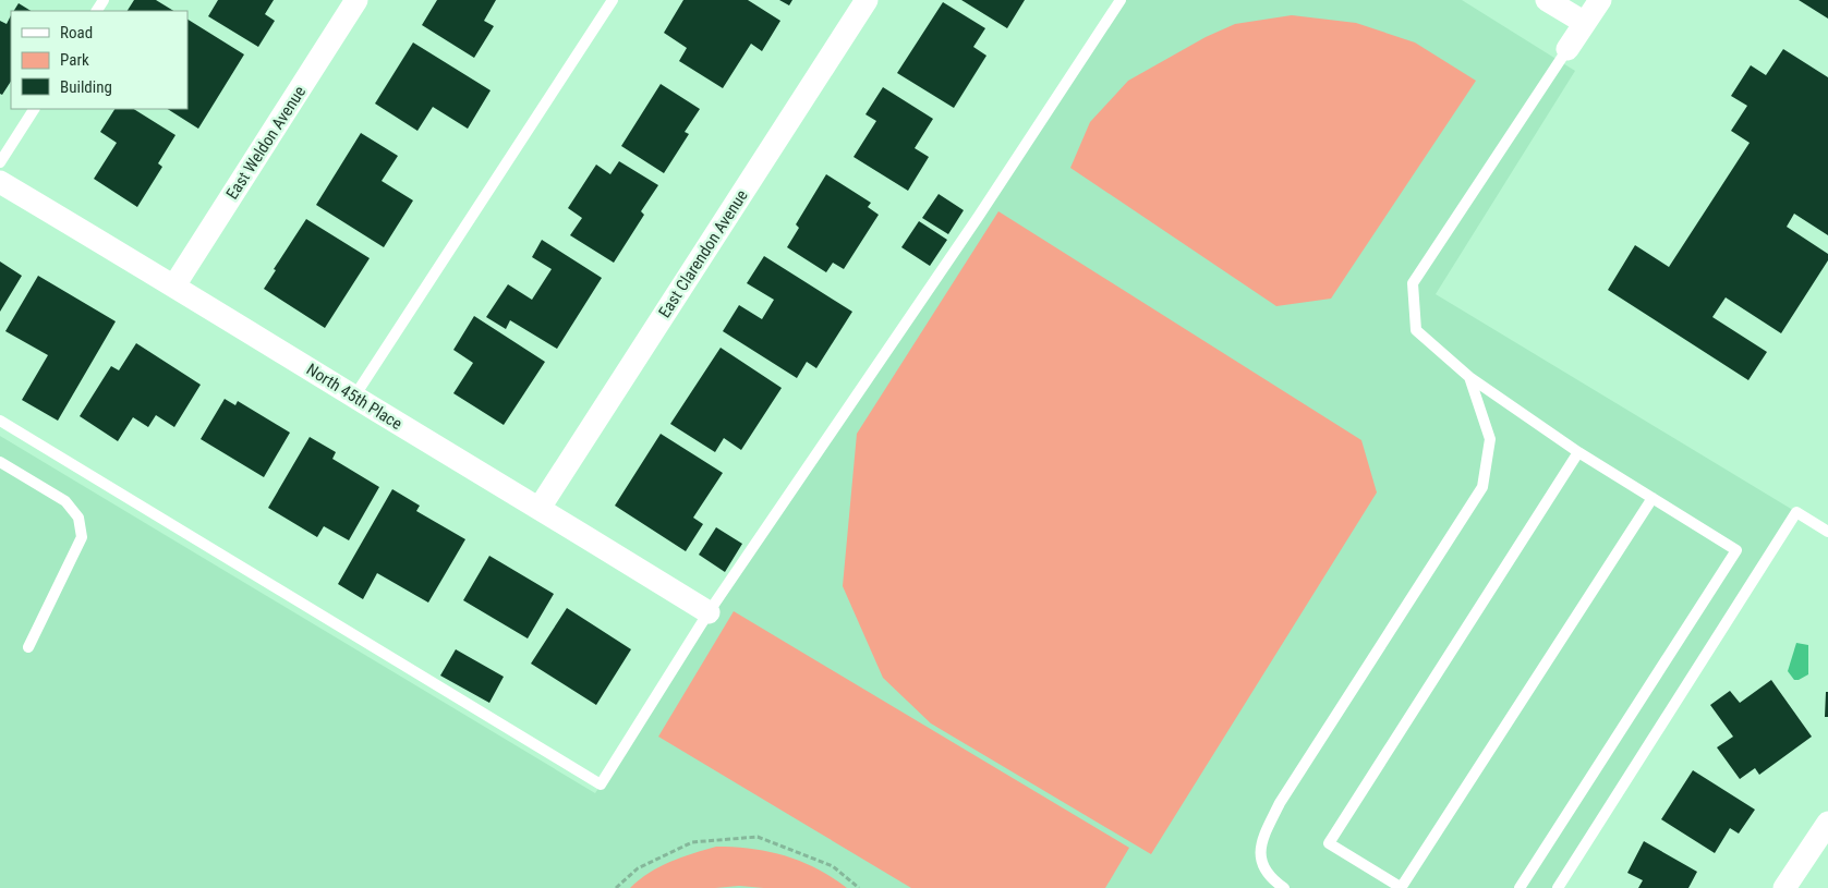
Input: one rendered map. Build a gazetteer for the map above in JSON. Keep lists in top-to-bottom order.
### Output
{
  "streets": {
    "street": ["East Weldon Avenue", "East Clarendon Avenue", "North 45th Place"]
  },
  "crossings": [
    ["East Weldon Avenue", "North 45th Place"],
    ["East Clarendon Avenue", "North 45th Place"]
  ],
  "legend": ["Road", "Park", "Building"]
}
